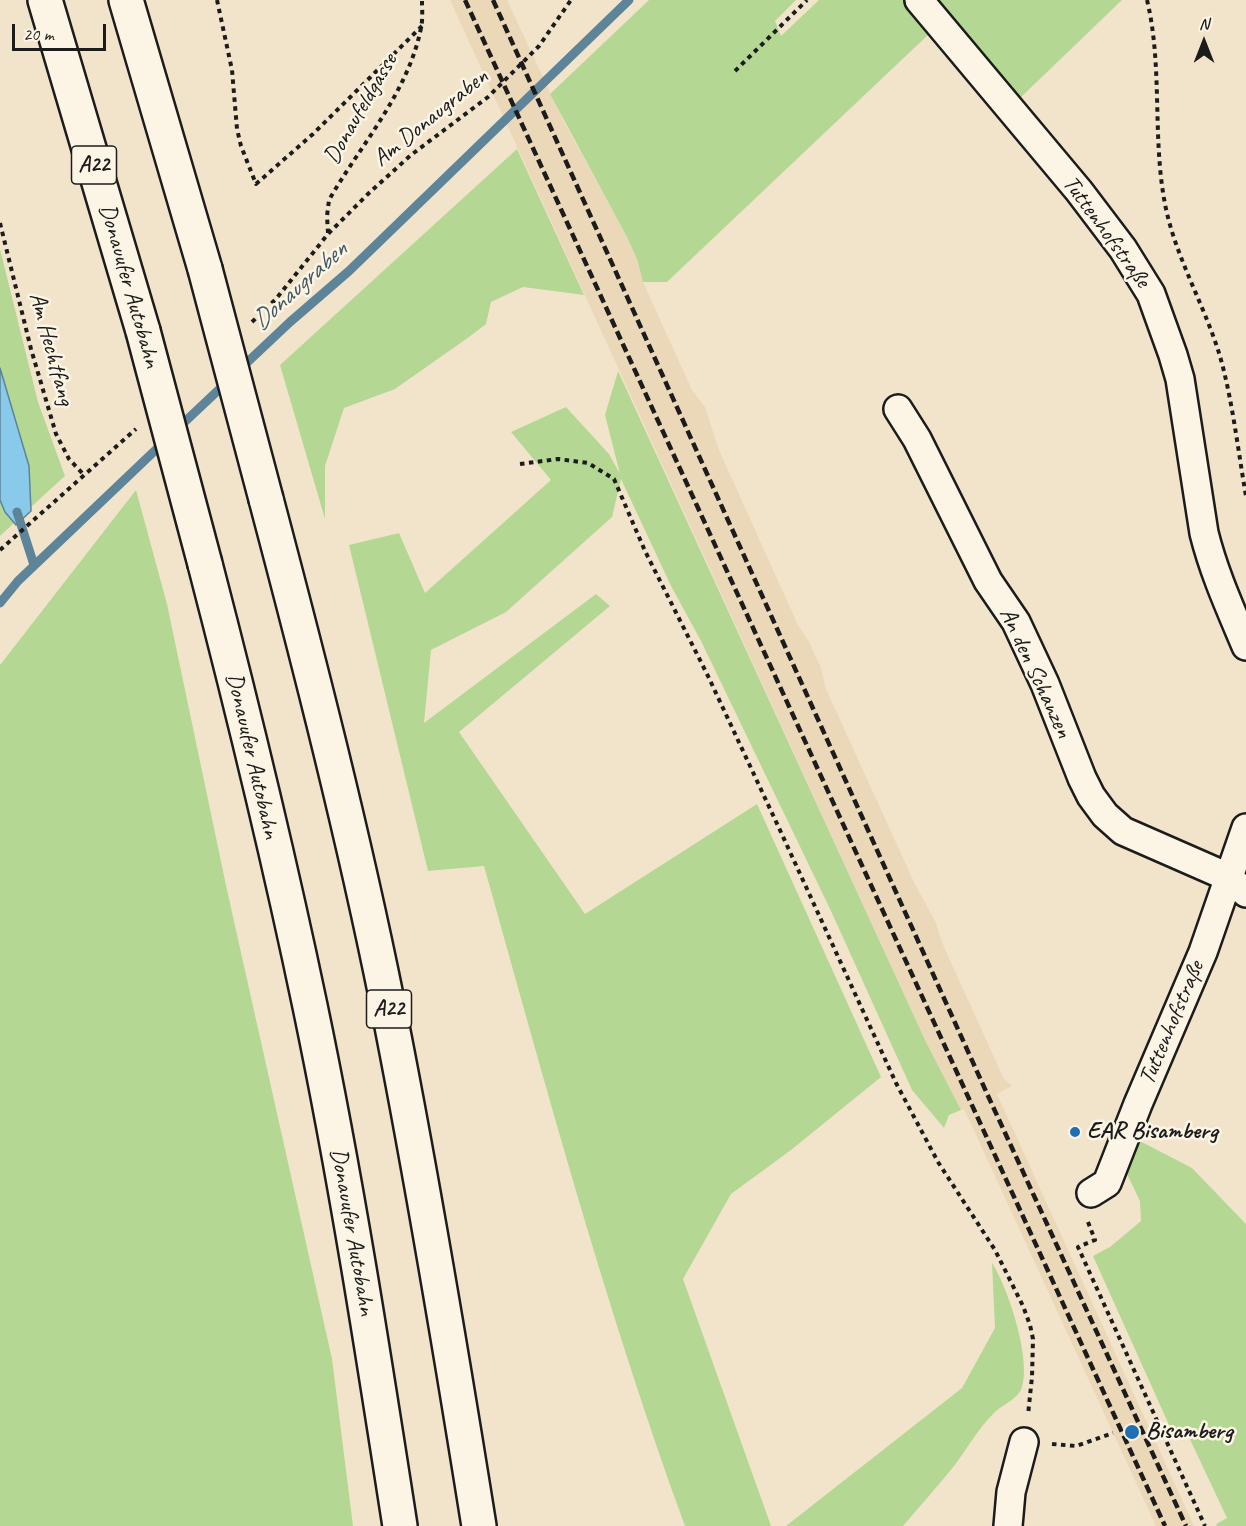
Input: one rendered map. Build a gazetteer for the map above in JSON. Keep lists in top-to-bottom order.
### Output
{
  "streets": {
    "highway": ["A22", "Donauufer Autobahn"],
    "street": ["Tuttenhofstraße", "An den Schanzen"],
    "path": ["Donaufeldgasse", "Am Donaugraben", "Am Hechtfang"]
  },
  "crossings": [
    ["Donaufeldgasse", "Am Donaugraben"],
    ["Tuttenhofstraße", "An den Schanzen"]
  ],
  "water": ["Donaugraben"],
  "places": ["EAR Bisamberg", "Bisamberg"],
  "scale_bar": "20 m",
  "north": "top"
}
